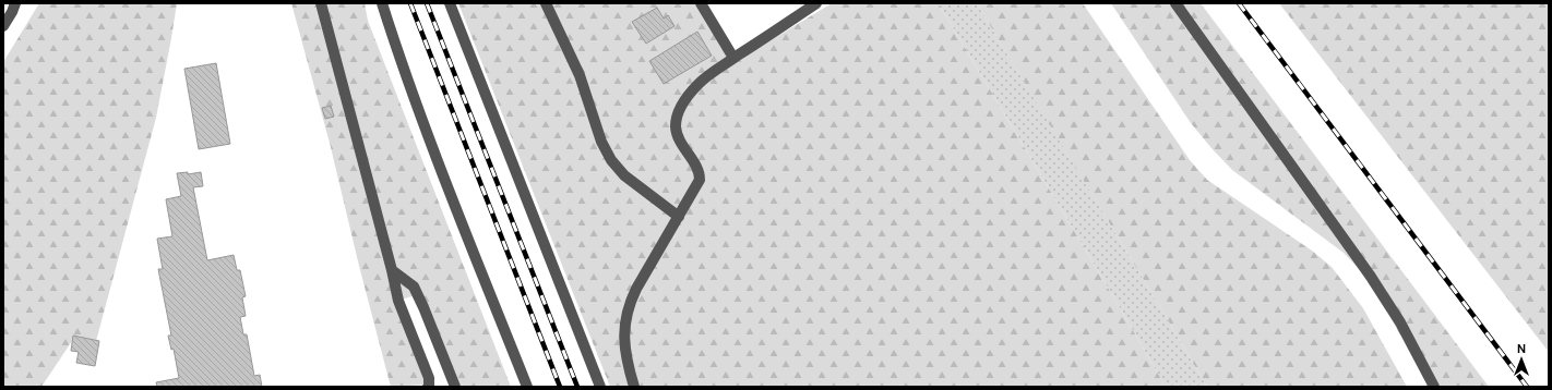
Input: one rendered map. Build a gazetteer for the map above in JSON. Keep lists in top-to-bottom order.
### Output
{
  "north": "top"
}
